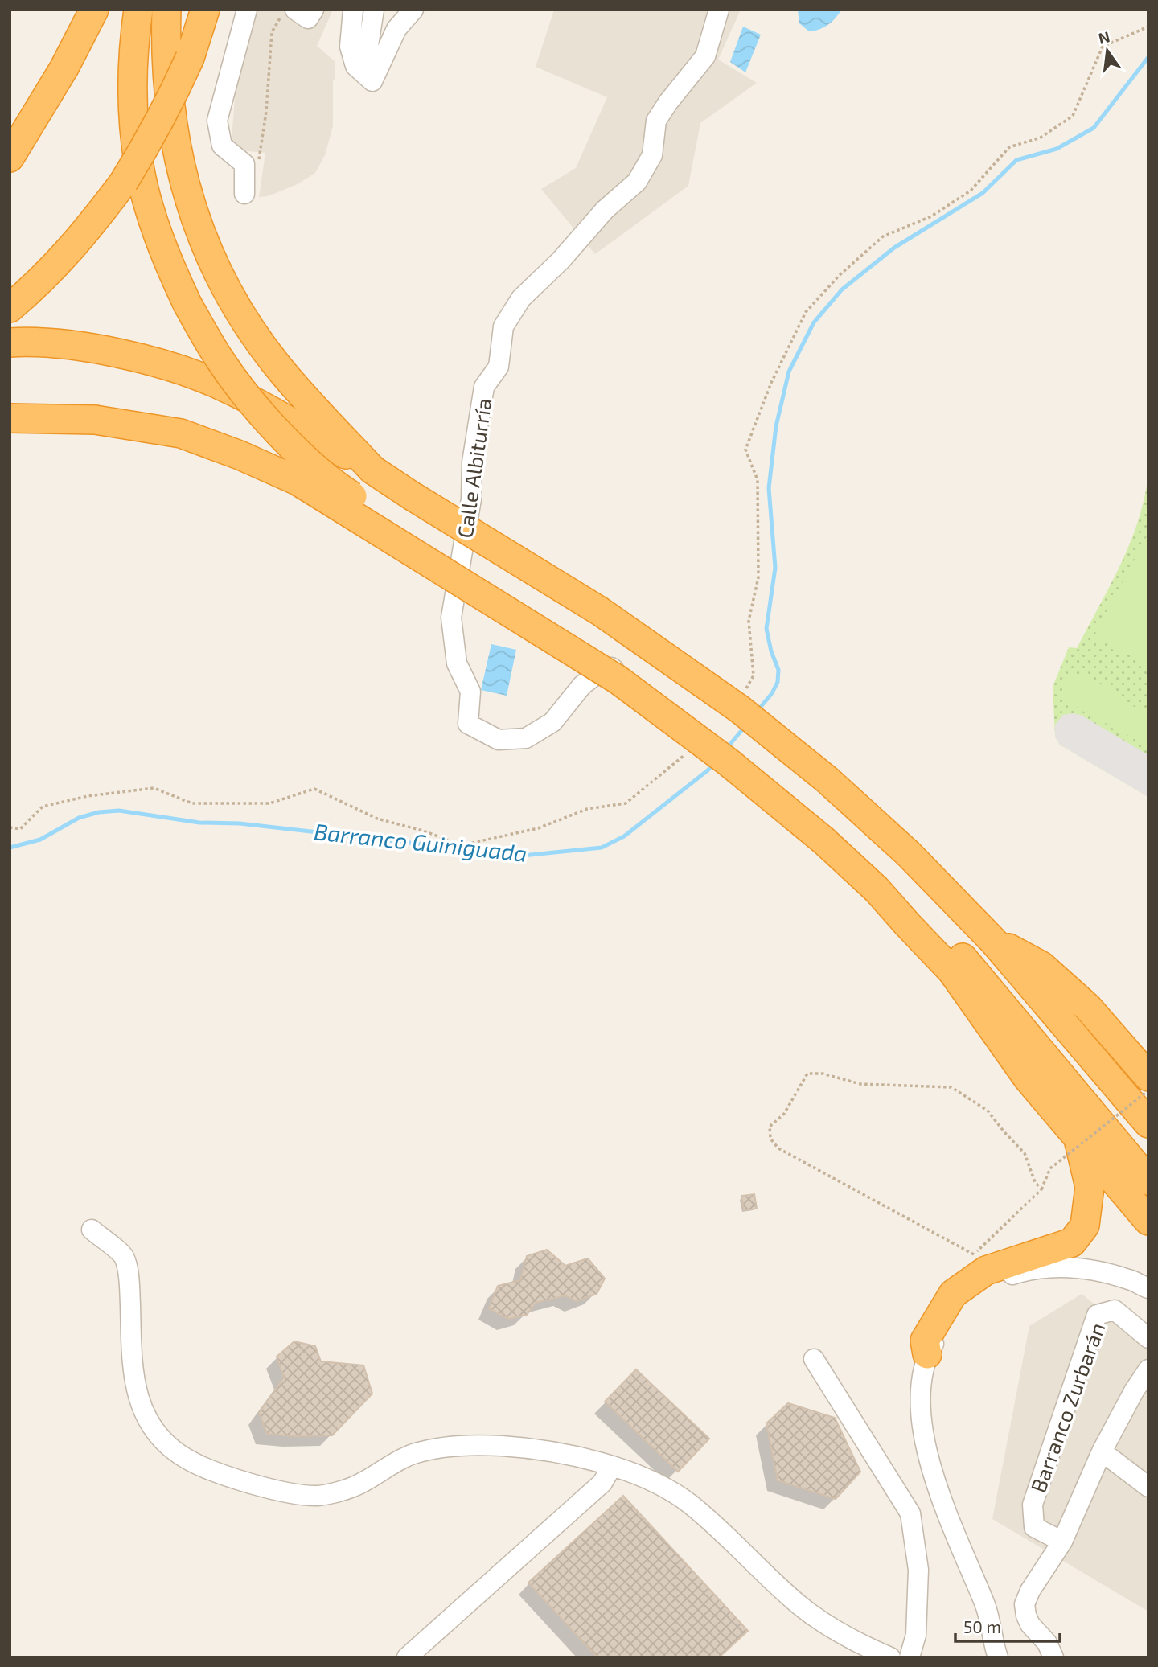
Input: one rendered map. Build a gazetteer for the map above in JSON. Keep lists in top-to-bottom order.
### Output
{
  "streets": {
    "street": ["Calle Albiturría", "Barranco Zurbarán"]
  },
  "water": ["Barranco Guiniguada"],
  "scale_bar": "50 m",
  "north": "top"
}
